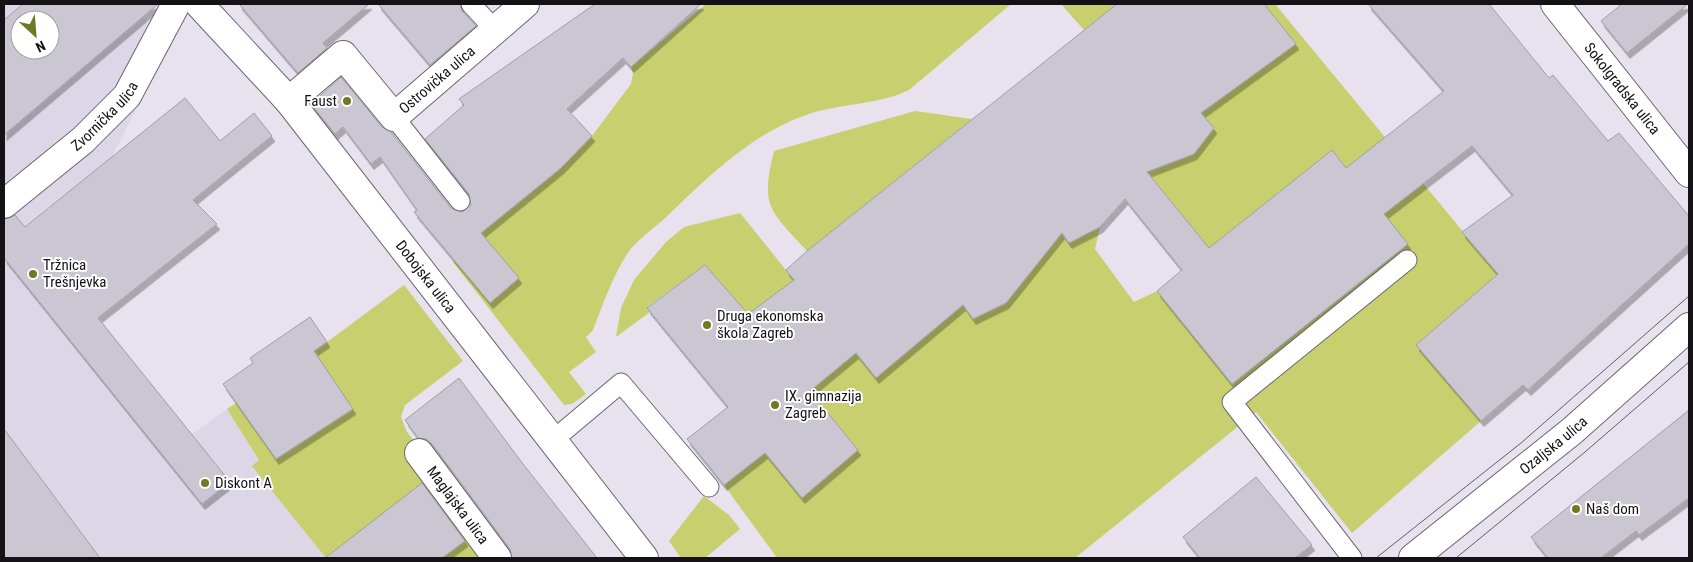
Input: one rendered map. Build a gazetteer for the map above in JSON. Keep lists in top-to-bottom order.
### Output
{
  "streets": {
    "street": [
      "Ostrovička ulica",
      "Sokolgradska ulica",
      "Zvornička ulica",
      "Dobojska ulica",
      "Ozaljska ulica",
      "Maglajska ulica"
    ]
  },
  "crossings": [
    ["Ostrovička ulica", "Dobojska ulica"]
  ],
  "places": [
    "Faust",
    "Tržnica Trešnjevka",
    "Druga ekonomska škola Zagreb",
    "IX. gimnazija Zagreb",
    "Diskont A",
    "Naš dom"
  ],
  "north": "bottom right"
}
